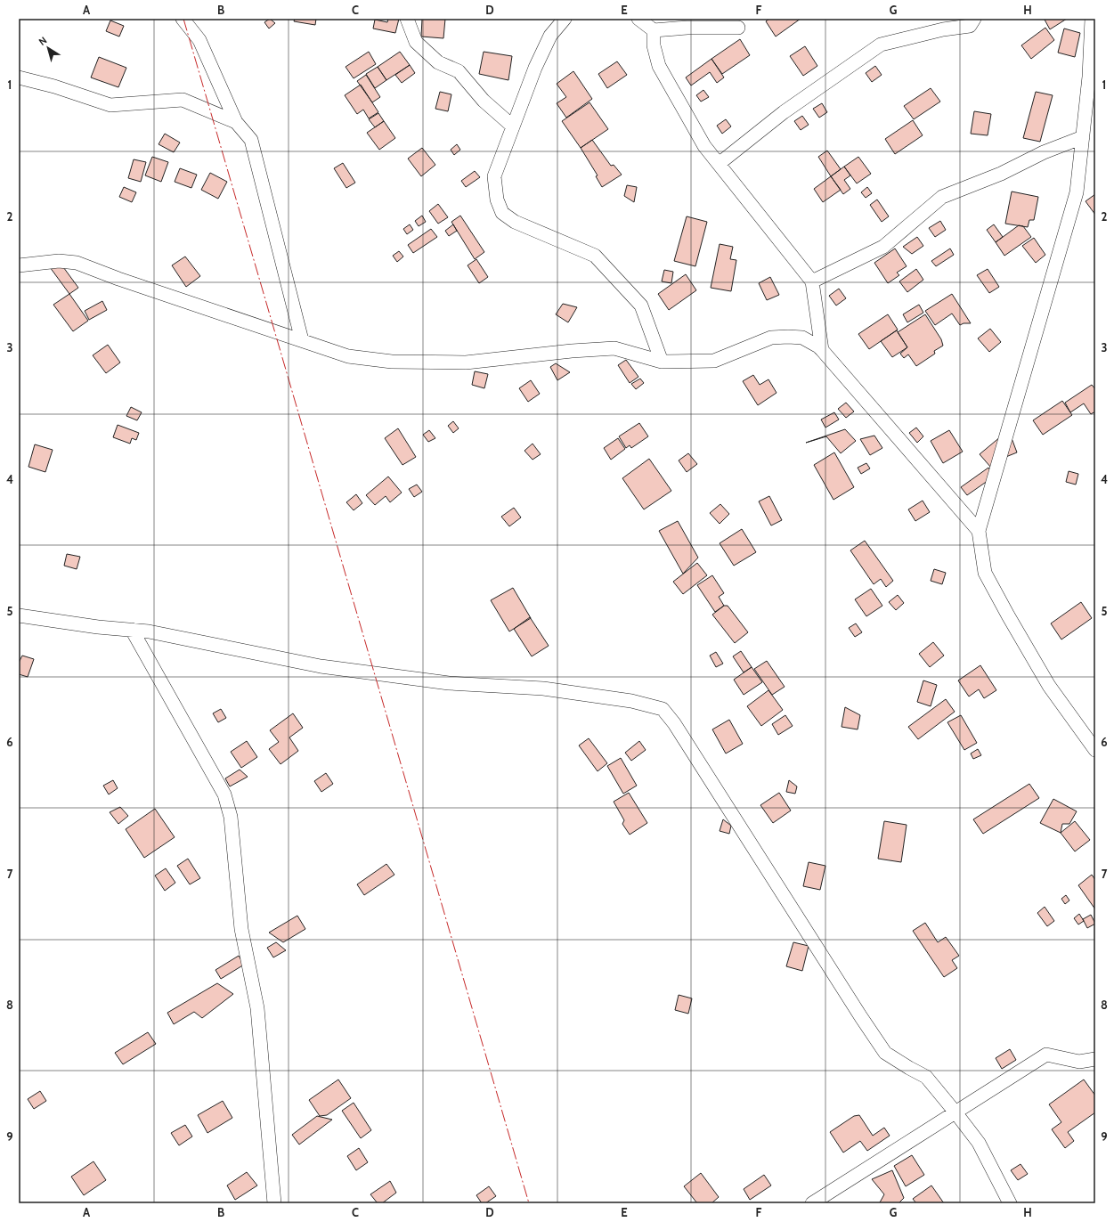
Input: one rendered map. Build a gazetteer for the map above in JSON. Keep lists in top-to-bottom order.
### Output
{
  "north": "top left",
  "grid": {
    "columns": [
      "A",
      "B",
      "C",
      "D",
      "E",
      "F",
      "G",
      "H"
    ],
    "rows": [
      "1",
      "2",
      "3",
      "4",
      "5",
      "6",
      "7",
      "8",
      "9"
    ]
  }
}
